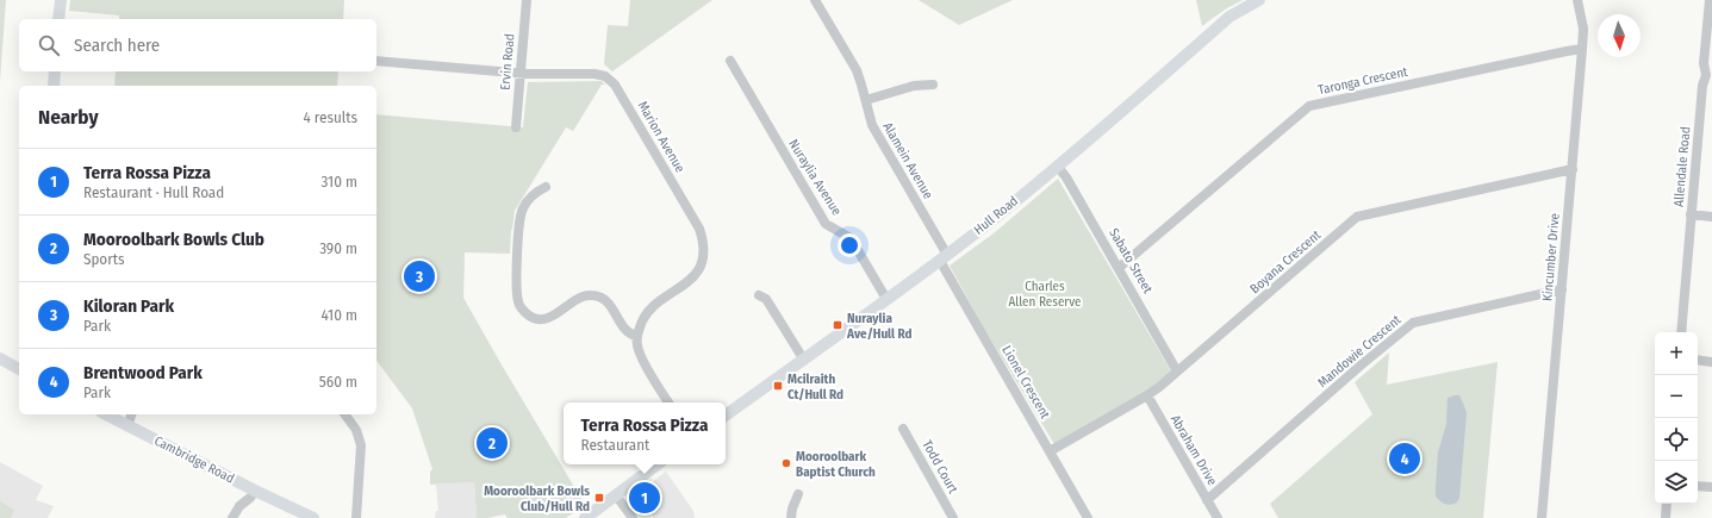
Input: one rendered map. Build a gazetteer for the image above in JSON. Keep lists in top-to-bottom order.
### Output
{
  "streets": {
    "main road": ["Hull Road", "Cambridge Road"],
    "street": [
      "Ervin Road",
      "Taronga Crescent",
      "Marion Avenue",
      "Alamein Avenue",
      "Allendale Road",
      "Nuraylia Avenue",
      "Kincumber Drive",
      "Sabato Street",
      "Boyana Crescent",
      "Mandowie Crescent",
      "Lionel Crescent",
      "Abraham Drive",
      "Todd Court"
    ]
  },
  "crossings": [
    ["Ervin Road", "Marion Avenue"],
    ["Taronga Crescent", "Kincumber Drive"],
    ["Taronga Crescent", "Sabato Street"],
    ["Alamein Avenue", "Hull Road"],
    ["Alamein Avenue", "Lionel Crescent"],
    ["Nuraylia Avenue", "Hull Road"],
    ["Hull Road", "Sabato Street"],
    ["Hull Road", "Lionel Crescent"],
    ["Kincumber Drive", "Boyana Crescent"],
    ["Kincumber Drive", "Mandowie Crescent"],
    ["Sabato Street", "Boyana Crescent"],
    ["Boyana Crescent", "Lionel Crescent"],
    ["Boyana Crescent", "Abraham Drive"],
    ["Mandowie Crescent", "Abraham Drive"]
  ],
  "parks": ["Charles Allen Reserve"],
  "places": {
    "transit": ["Nuraylia Ave/Hull Rd", "Mcilraith Ct/Hull Rd", "Mooroolbark Bowls Club/Hull Rd"],
    "other": ["Mooroolbark Baptist Church"]
  },
  "north": "bottom",
  "page": {
    "search": "Search here",
    "heading": ["Nearby", "4 results"],
    "list": [
      {
        "mark": "1",
        "name": "Terra Rossa Pizza",
        "note": "Restaurant · Hull Road",
        "value": "310 m"
      },
      {
        "mark": "2",
        "name": "Mooroolbark Bowls Club",
        "note": "Sports",
        "value": "390 m"
      },
      {
        "mark": "3",
        "name": "Kiloran Park",
        "note": "Park",
        "value": "410 m"
      },
      {
        "mark": "4",
        "name": "Brentwood Park",
        "note": "Park",
        "value": "560 m"
      }
    ],
    "pins": [
      "3",
      "2",
      "4",
      "1"
    ],
    "map_buttons": ["+", "−"],
    "popup": ["Terra Rossa Pizza", "Restaurant"]
  }
}
